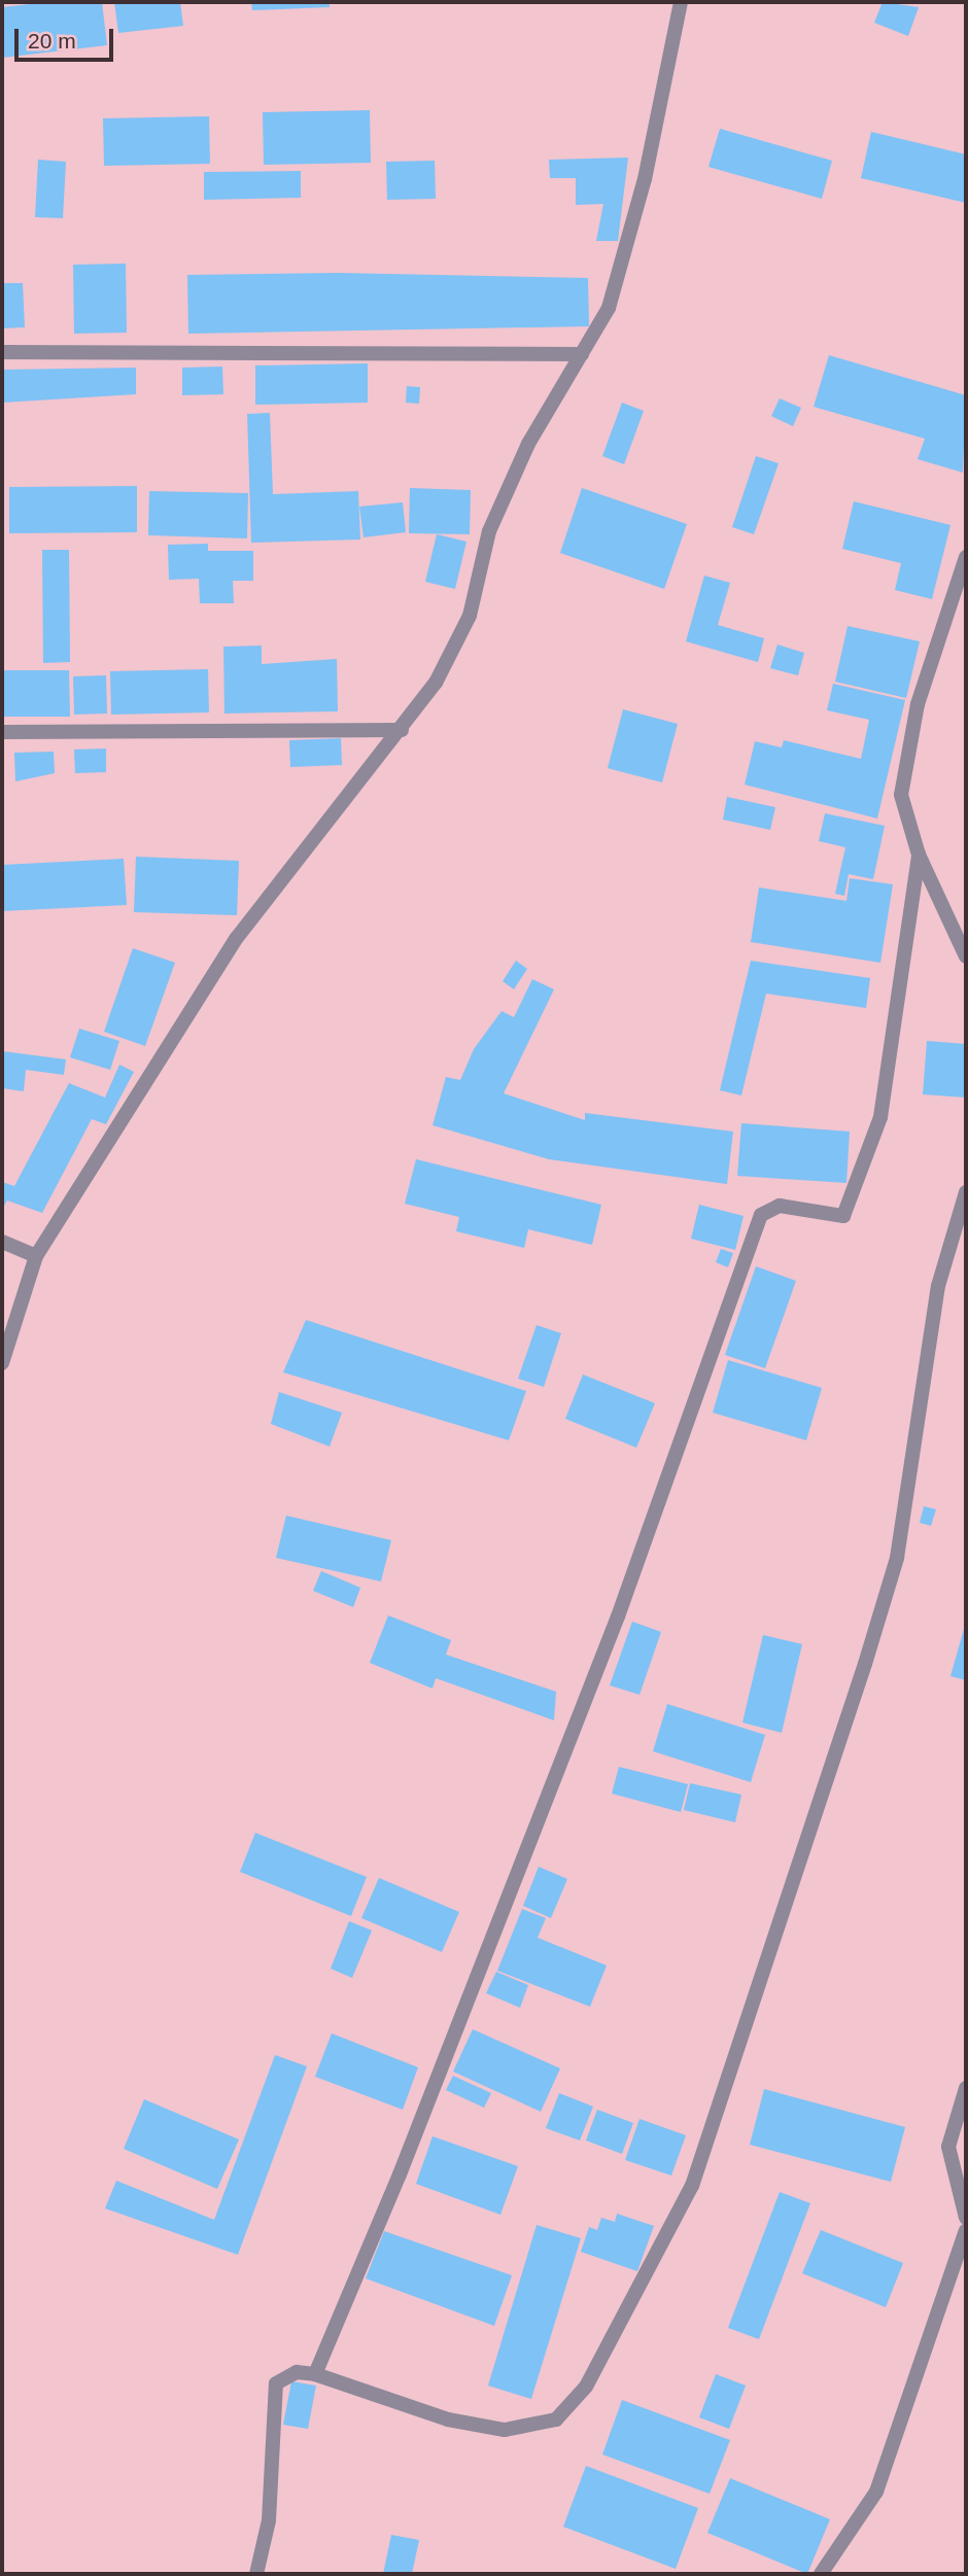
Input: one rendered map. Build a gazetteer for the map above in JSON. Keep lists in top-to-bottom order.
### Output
{
  "scale_bar": "20 m"
}
